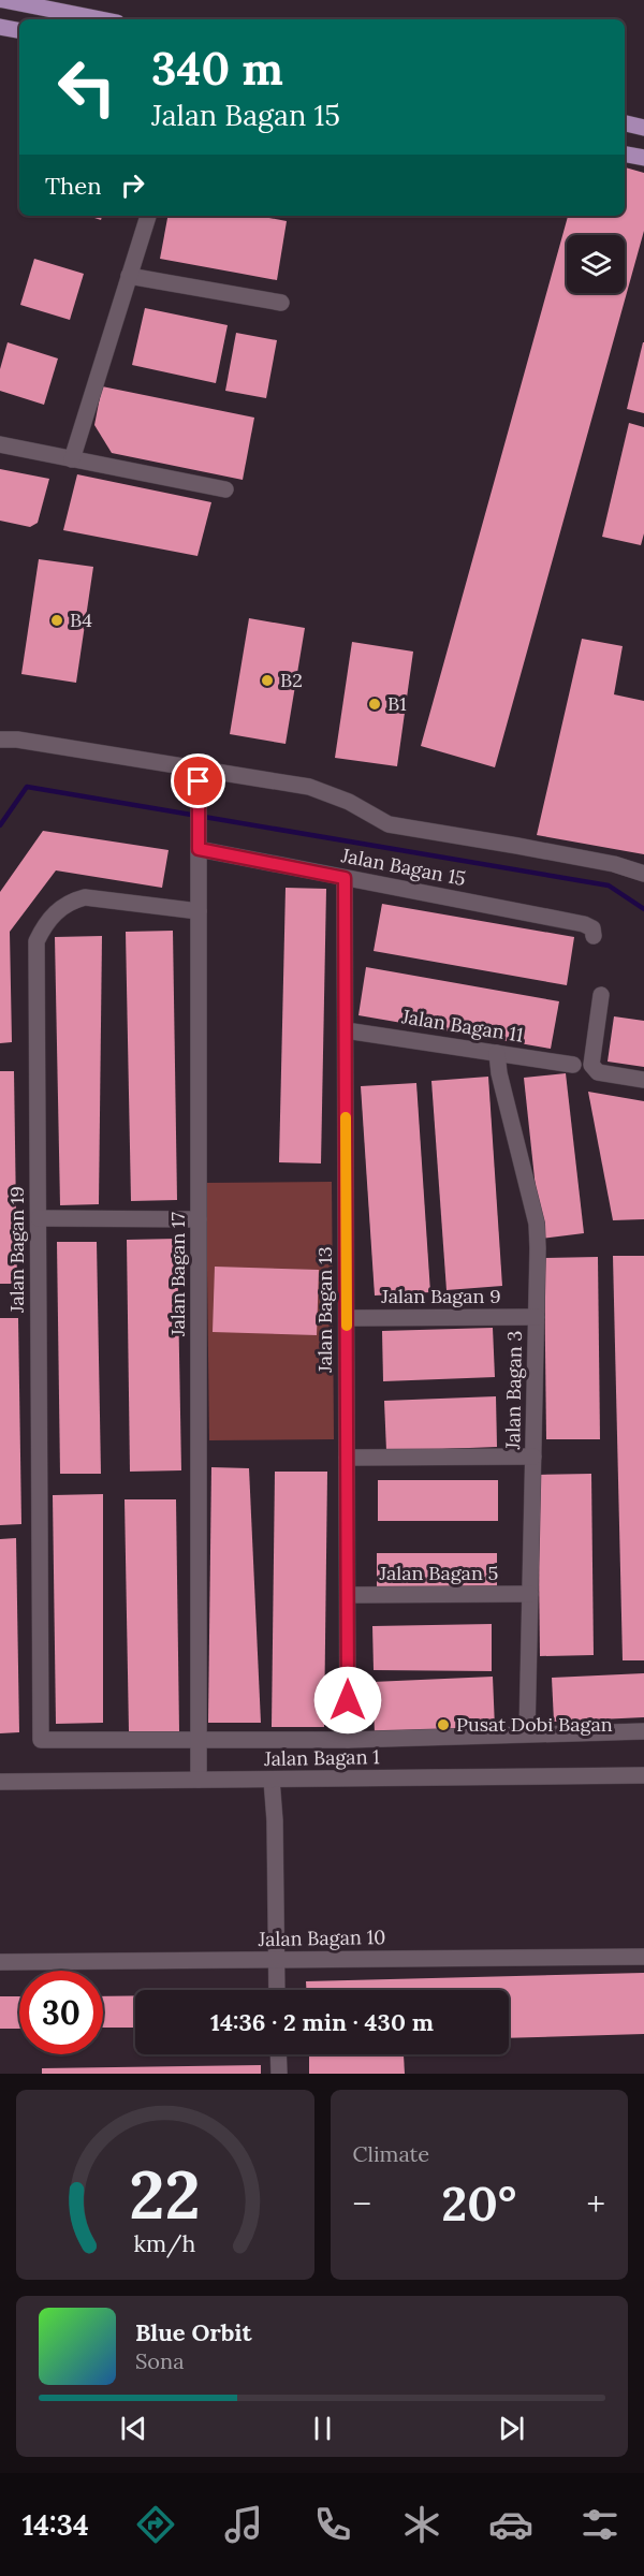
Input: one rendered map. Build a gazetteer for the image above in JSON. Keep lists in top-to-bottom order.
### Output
{
  "streets": {
    "street": [
      "Jalan Bagan 15",
      "Jalan Bagan 11",
      "Jalan Bagan 19",
      "Jalan Bagan 17",
      "Jalan Bagan 9",
      "Jalan Bagan 13",
      "Jalan Bagan 3",
      "Jalan Bagan 5",
      "Jalan Bagan 1",
      "Jalan Bagan 10"
    ]
  },
  "crossings": [
    ["Jalan Bagan 15", "Jalan Bagan 17"],
    ["Jalan Bagan 15", "Jalan Bagan 13"],
    ["Jalan Bagan 11", "Jalan Bagan 13"],
    ["Jalan Bagan 11", "Jalan Bagan 3"],
    ["Jalan Bagan 19", "Jalan Bagan 17"],
    ["Jalan Bagan 19", "Jalan Bagan 1"],
    ["Jalan Bagan 17", "Jalan Bagan 1"],
    ["Jalan Bagan 9", "Jalan Bagan 13"],
    ["Jalan Bagan 9", "Jalan Bagan 3"],
    ["Jalan Bagan 13", "Jalan Bagan 5"],
    ["Jalan Bagan 13", "Jalan Bagan 1"],
    ["Jalan Bagan 3", "Jalan Bagan 5"],
    ["Jalan Bagan 3", "Jalan Bagan 1"]
  ],
  "places": [
    "B4",
    "B2",
    "B1",
    "Pusat Dobi Bagan"
  ],
  "page": {
    "turn": ["340 m", "Jalan Bagan 15"],
    "then": "Then",
    "limit": "30",
    "trip": "14:36 · 2 min · 430 m",
    "tile": "Climate",
    "heat": ["−", "20°", "+"],
    "song": ["Blue Orbit", "Sona"],
    "tabs": "14:34",
    "gauge": ["22", "km/h"]
  }
}
